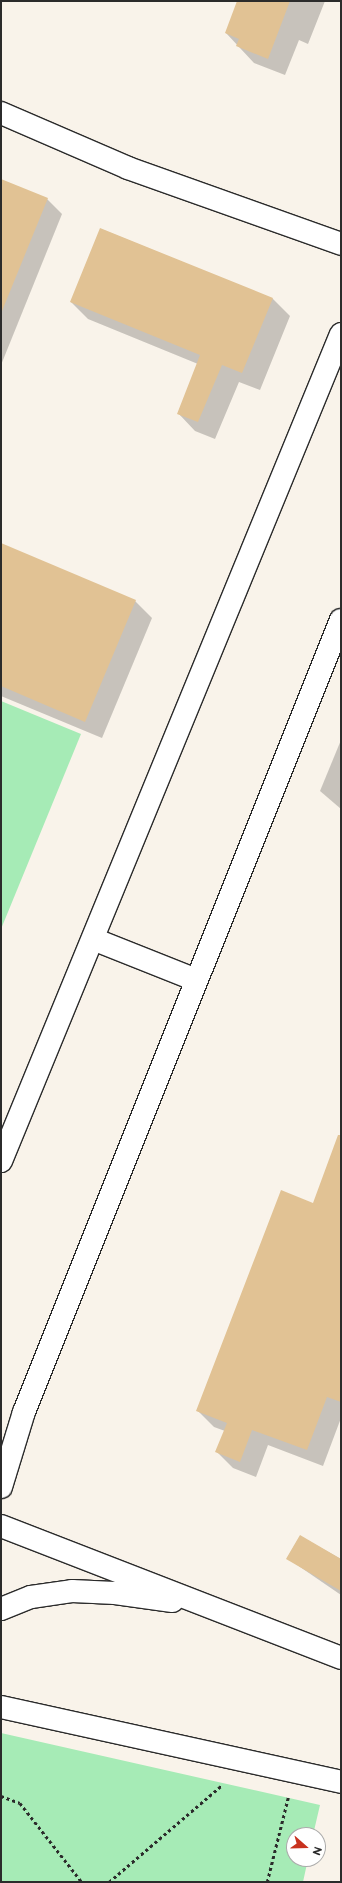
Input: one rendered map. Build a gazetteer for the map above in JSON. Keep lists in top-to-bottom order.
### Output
{
  "north": "right"
}
